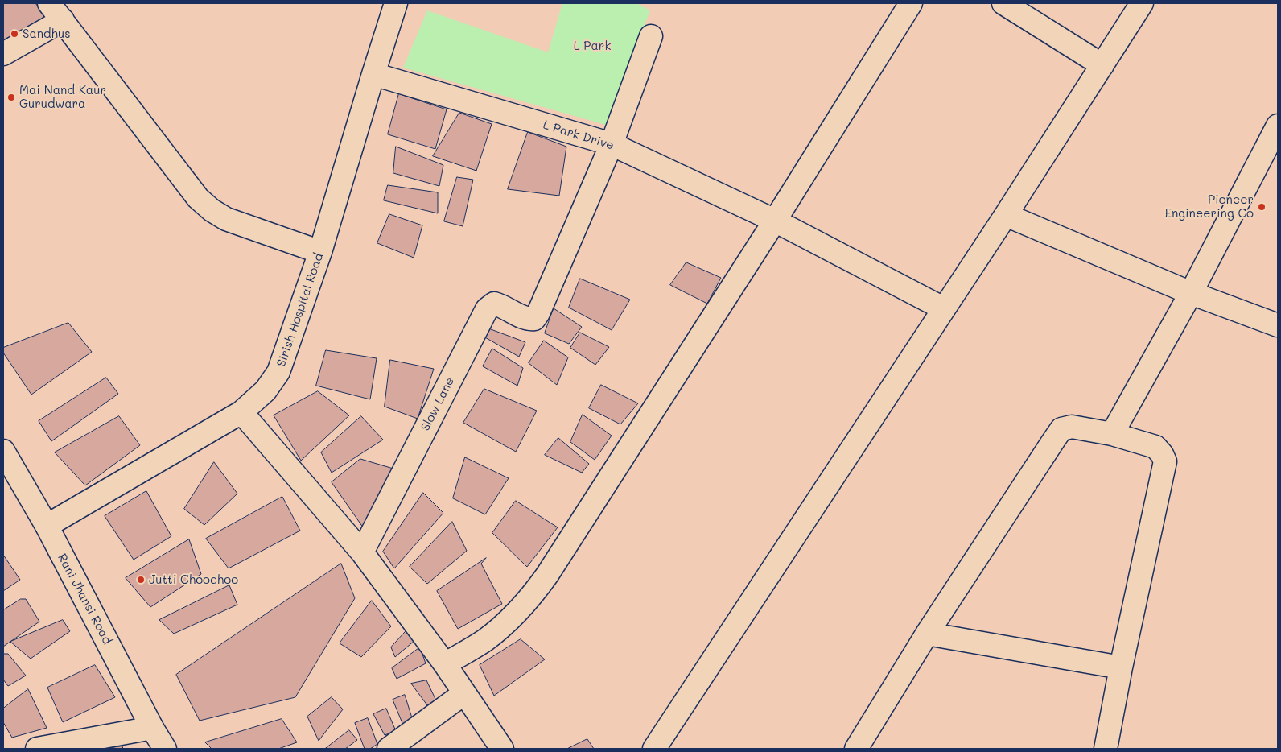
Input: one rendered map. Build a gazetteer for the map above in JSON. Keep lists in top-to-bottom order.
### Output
{
  "streets": {
    "street": [
      "L Park Drive",
      "Sirish Hospital Road",
      "Slow Lane",
      "Rani Jhansi Road"
    ]
  },
  "crossings": [
    ["L Park Drive", "Sirish Hospital Road"],
    ["L Park Drive", "Slow Lane"],
    ["Sirish Hospital Road", "Rani Jhansi Road"]
  ],
  "parks": ["L Park"],
  "places": [
    "Sandhus",
    "Mai Nand Kaur Gurudwara",
    "Pioneer Engineering Co",
    "Jutti Choochoo"
  ]
}
